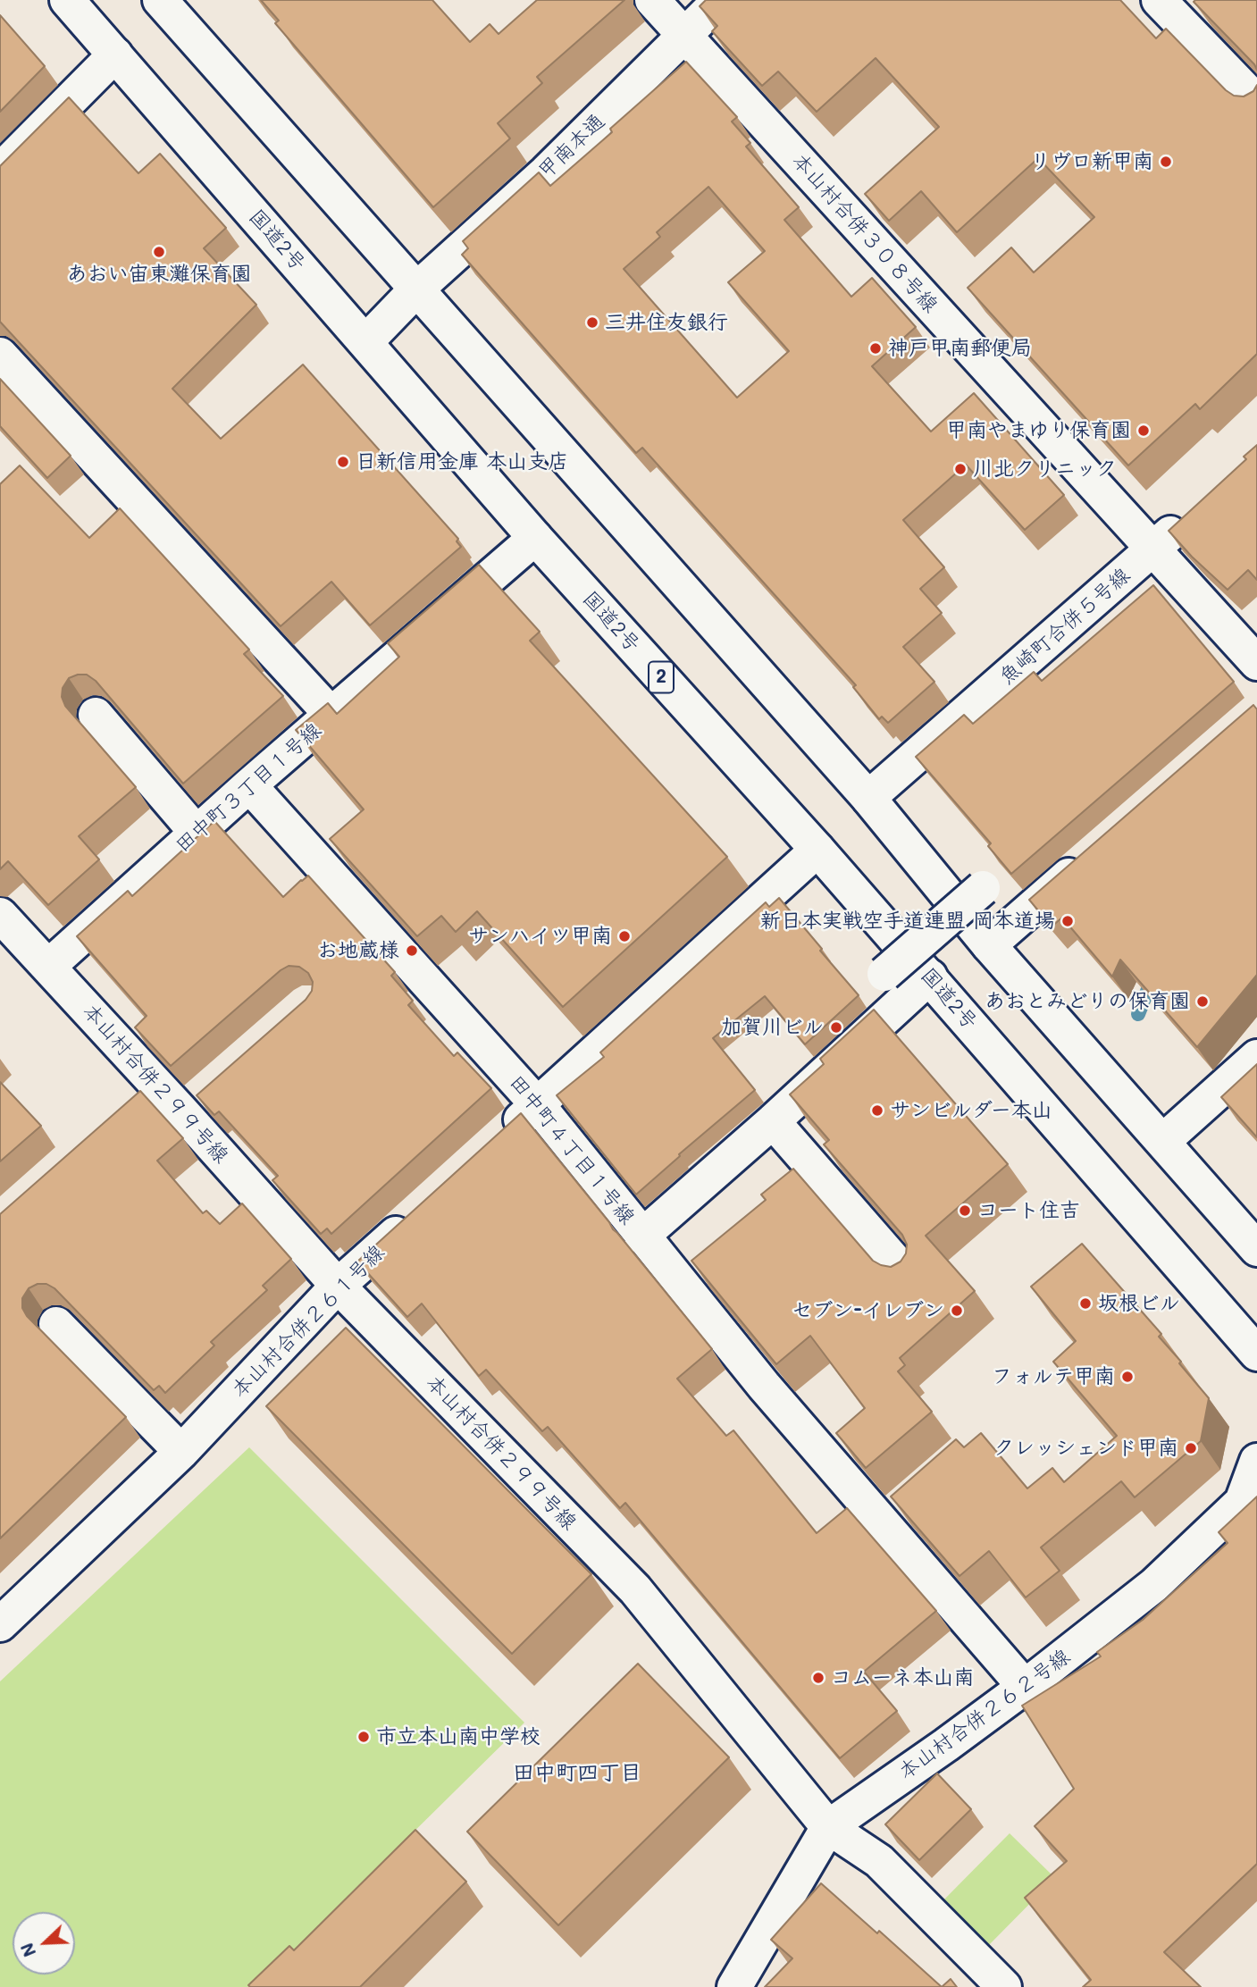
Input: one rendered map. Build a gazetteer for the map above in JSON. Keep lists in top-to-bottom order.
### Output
{
  "streets": {
    "main road": [
      "甲南本通",
      "本山村合併３０８号線",
      "国道2号",
      "魚崎町合併５号線",
      "2",
      "田中町３丁目１号線",
      "本山村合併２９９号線",
      "田中町４丁目１号線",
      "本山村合併２６１号線",
      "本山村合併２６２号線"
    ]
  },
  "crossings": [
    ["甲南本通", "本山村合併３０８号線"],
    ["甲南本通", "国道2号"],
    ["本山村合併３０８号線", "魚崎町合併５号線"],
    ["国道2号", "田中町３丁目１号線"],
    ["田中町３丁目１号線", "本山村合併２９９号線"],
    ["田中町３丁目１号線", "田中町４丁目１号線"],
    ["本山村合併２９９号線", "本山村合併２６１号線"],
    ["本山村合併２９９号線", "本山村合併２６２号線"],
    ["田中町４丁目１号線", "本山村合併２６２号線"]
  ],
  "districts": ["田中町四丁目"],
  "places": [
    "リヴロ新甲南",
    "あおい宙東灘保育園",
    "三井住友銀行",
    "神戸甲南郵便局",
    "甲南やまゆり保育園",
    "日新信用金庫 本山支店",
    "川北クリニック",
    "新日本実戦空手道連盟 岡本道場",
    "サンハイツ甲南",
    "お地蔵様",
    "あおとみどりの保育園",
    "加賀川ビル",
    "サンビルダー本山",
    "コート住吉",
    "坂根ビル",
    "セブン-イレブン",
    "フォルテ甲南",
    "クレッシェンド甲南",
    "コムーネ本山南",
    "市立本山南中学校"
  ],
  "north": "bottom left"
}
